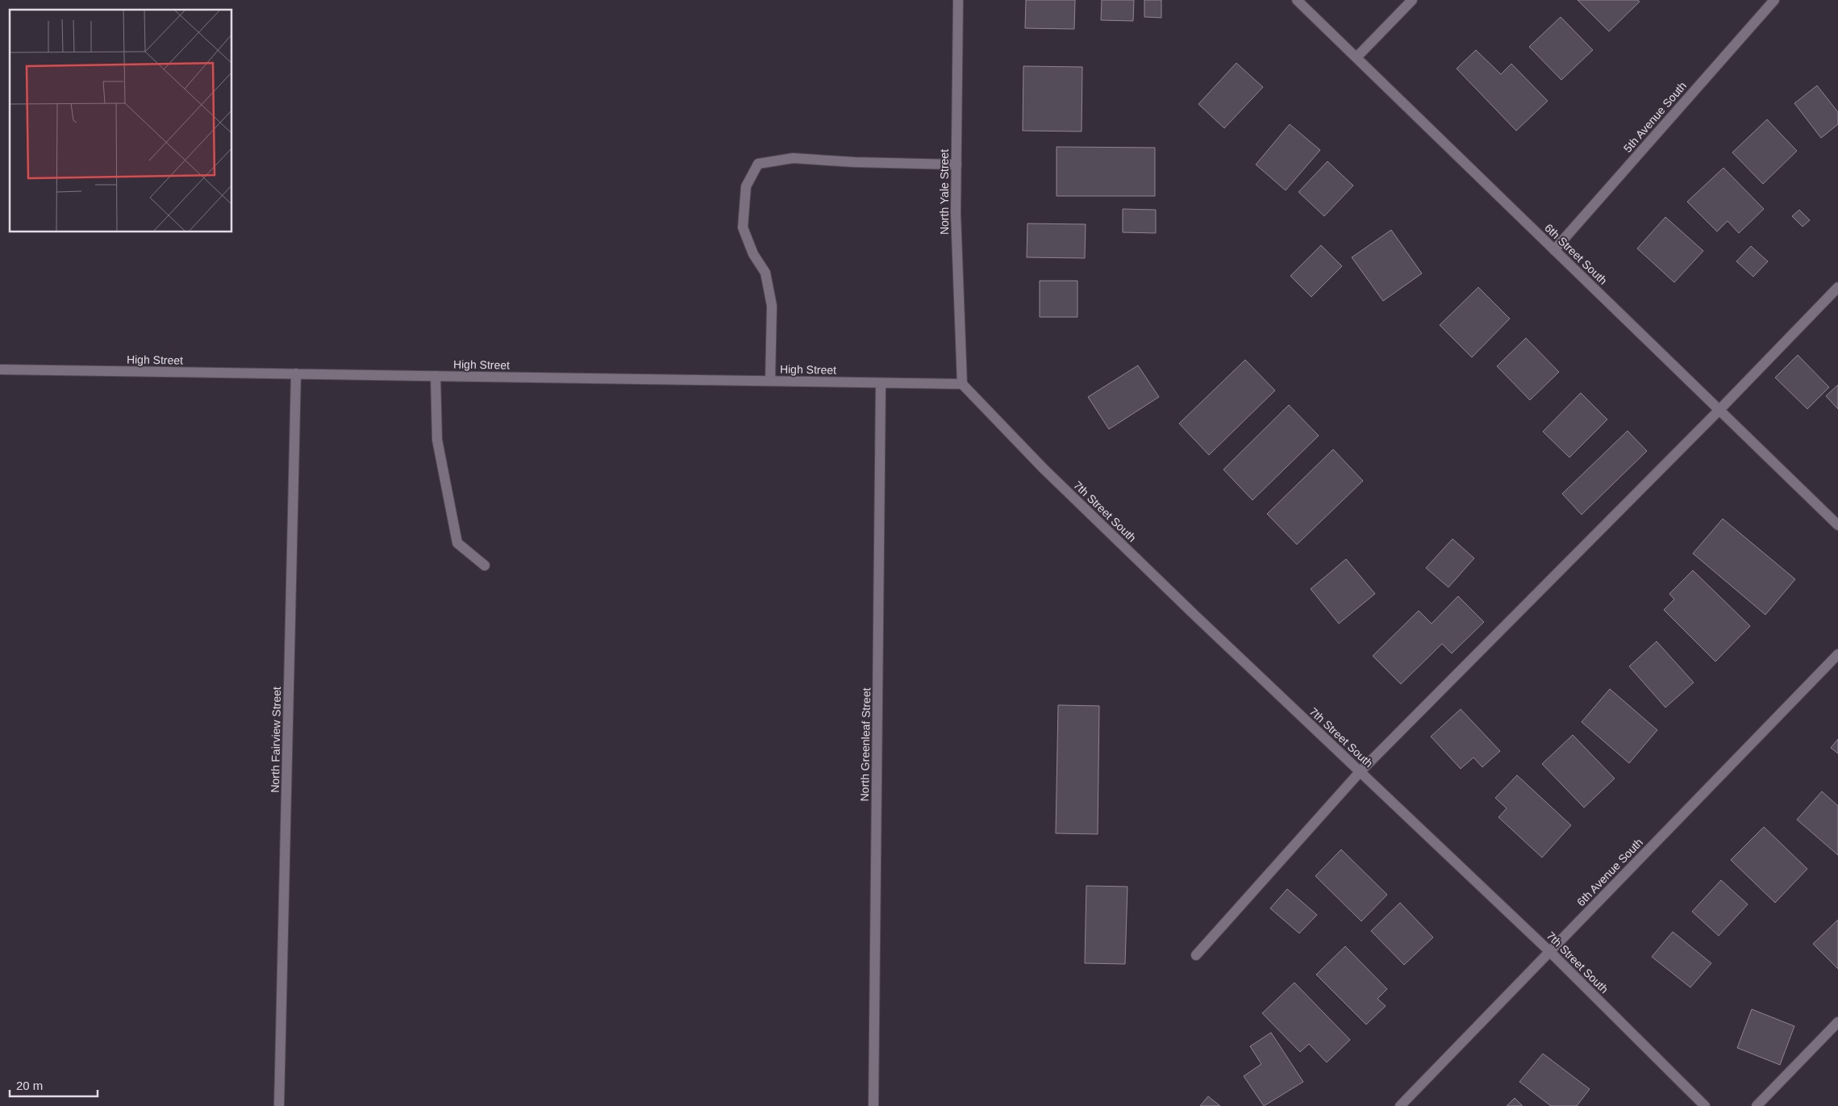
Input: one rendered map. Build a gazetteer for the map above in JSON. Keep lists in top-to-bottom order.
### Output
{
  "streets": {
    "street": [
      "5th Avenue South",
      "North Yale Street",
      "6th Street South",
      "High Street",
      "7th Street South",
      "North Fairview Street",
      "North Greenleaf Street",
      "6th Avenue South"
    ]
  },
  "crossings": [
    ["5th Avenue South", "6th Street South"],
    ["North Yale Street", "High Street"],
    ["North Yale Street", "7th Street South"],
    ["High Street", "7th Street South"],
    ["High Street", "North Fairview Street"],
    ["High Street", "North Greenleaf Street"],
    ["7th Street South", "6th Avenue South"]
  ],
  "scale_bar": "20 m"
}
